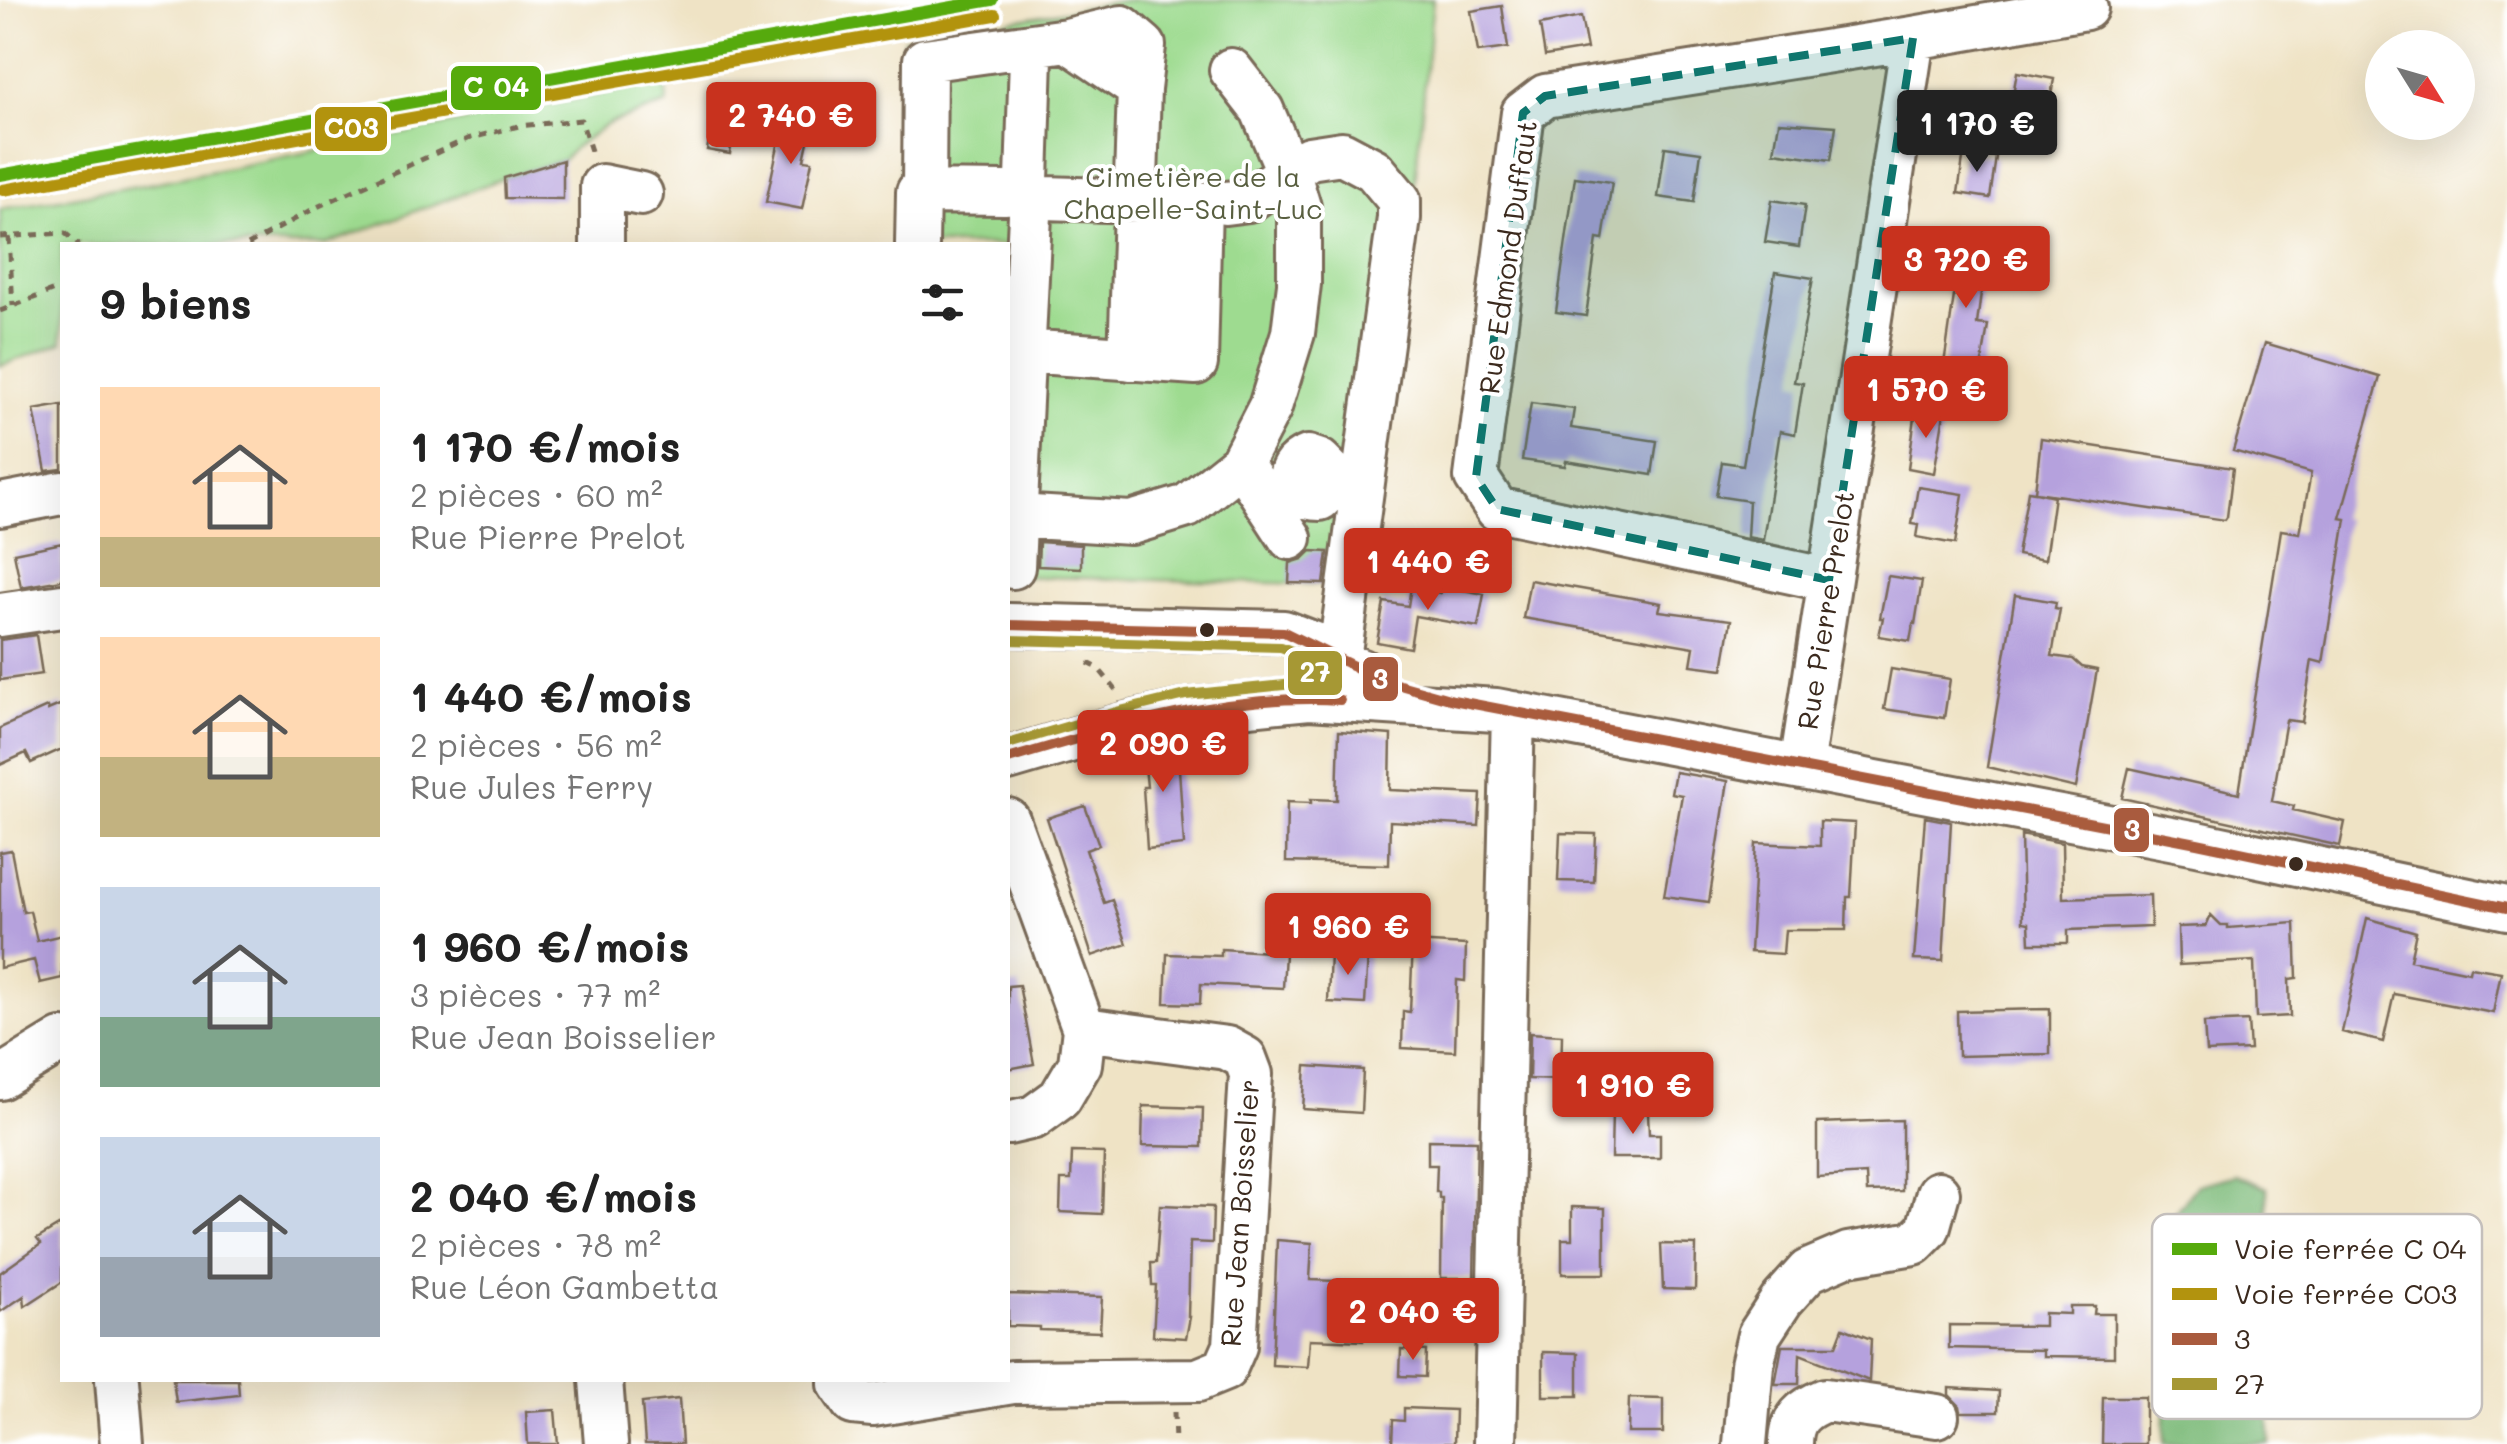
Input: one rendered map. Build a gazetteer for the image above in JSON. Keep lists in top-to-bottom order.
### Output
{
  "streets": {
    "street": ["Rue Edmond Duffaut", "Rue Pierre Prelot", "Rue Jean Boisselier"]
  },
  "crossings": [
    ["Rue Edmond Duffaut", "Rue Pierre Prelot"]
  ],
  "parks": ["Cimetière de la Chapelle-Saint-Luc"],
  "lines": ["rail line C03", "transit line 3", "transit line 27"],
  "legend": [
    "Voie ferrée C 04",
    "Voie ferrée C03",
    "3",
    "27"
  ],
  "north": "bottom right",
  "page": {
    "price": [
      "2 740 €",
      "1 170 €",
      "3 720 €",
      "1 570 €",
      "1 440 €",
      "2 090 €",
      "1 960 €",
      "1 910 €",
      "2 040 €"
    ],
    "heading": "9 biens",
    "list": [
      {
        "name": "1 170 €/mois",
        "note": "2 pièces · 60 m² · Rue Pierre Prelot"
      },
      {
        "name": "1 440 €/mois",
        "note": "2 pièces · 56 m² · Rue Jules Ferry"
      },
      {
        "name": "1 960 €/mois",
        "note": "3 pièces · 77 m² · Rue Jean Boisselier"
      },
      {
        "name": "2 040 €/mois",
        "note": "2 pièces · 78 m² · Rue Léon Gambetta"
      }
    ]
  }
}
